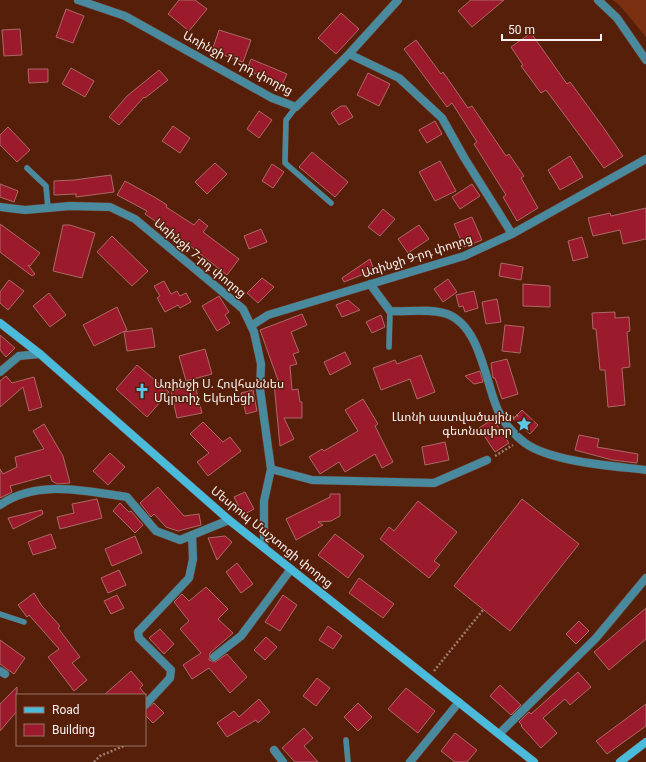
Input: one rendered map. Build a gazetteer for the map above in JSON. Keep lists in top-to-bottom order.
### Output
{
  "streets": {
    "street": [
      "Առինջի 11-րդ փողոց",
      "Առինջի 9-րդ փողոց",
      "Առինջի 7-րդ փողոց",
      "Մեսրոպ Մաշտոցի փողոց"
    ]
  },
  "crossings": [
    ["Առինջի 9-րդ փողոց", "Առինջի 7-րդ փողոց"],
    ["Առինջի 7-րդ փողոց", "Մեսրոպ Մաշտոցի փողոց"]
  ],
  "places": {
    "church": ["Առինջի Ս. Հովհաննես Մկրտիչ Եկեղեցի"],
    "place": ["Լևոնի աստվածային գետնափոր"]
  },
  "legend": ["Road", "Building"],
  "scale_bar": "50 m"
}
